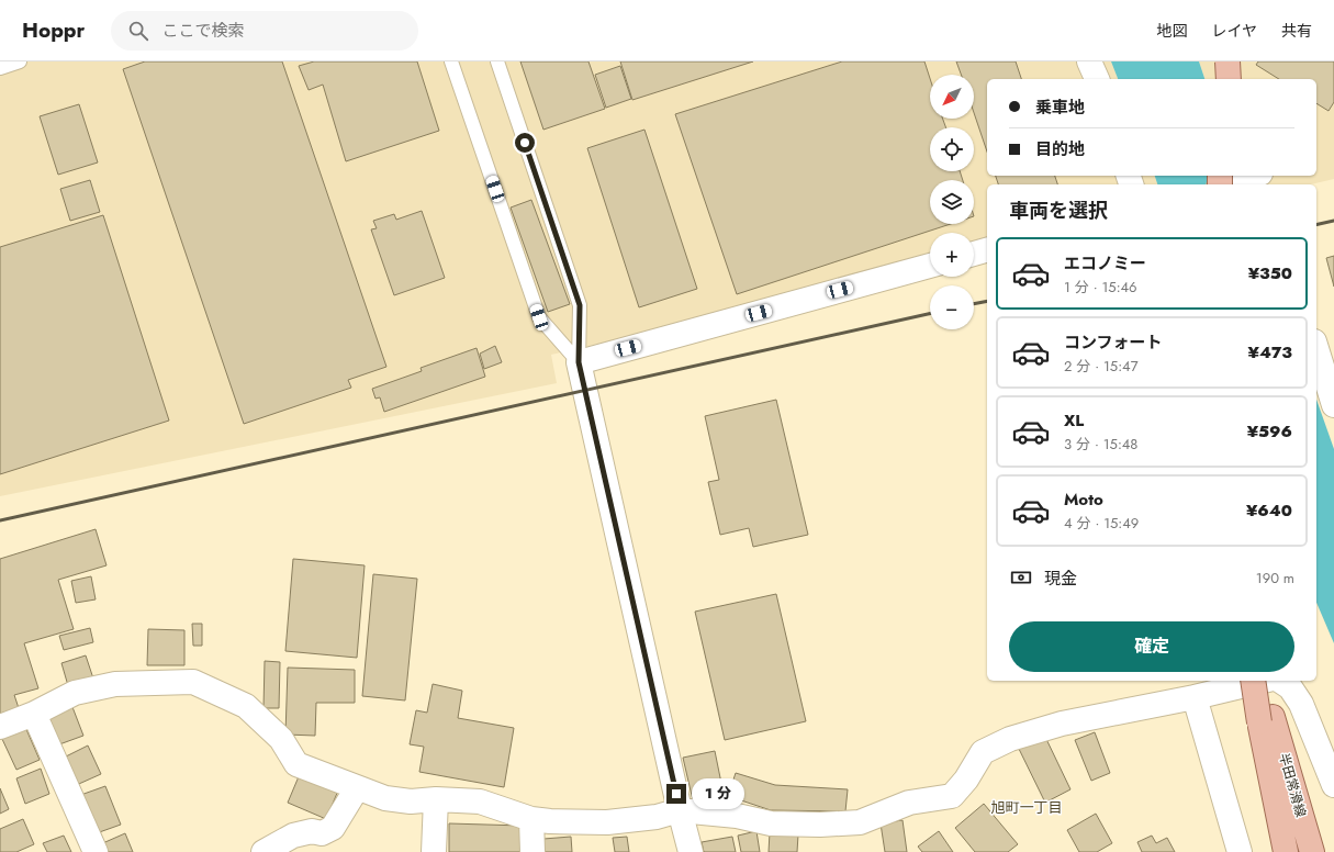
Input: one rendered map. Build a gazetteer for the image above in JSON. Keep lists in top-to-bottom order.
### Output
{
  "streets": {
    "main road": ["半田常滑線"]
  },
  "districts": ["旭町一丁目"],
  "north": "bottom left",
  "page": {
    "header": "Hoppr",
    "search": "ここで検索",
    "nav": ["地図", "レイヤ", "共有"],
    "map_buttons": ["+", "−"],
    "banner": ["乗車地", "目的地"],
    "heading": "車両を選択",
    "list": [
      {
        "name": "エコノミー",
        "note": "1 分 · 15:46",
        "value": "¥350"
      },
      {
        "name": "コンフォート",
        "note": "2 分 · 15:47",
        "value": "¥473"
      },
      {
        "name": "XL",
        "note": "3 分 · 15:48",
        "value": "¥596"
      },
      {
        "name": "Moto",
        "note": "4 分 · 15:49",
        "value": "¥640"
      }
    ],
    "pay": ["現金", "190 m"],
    "buttons": "確定",
    "bubble": "1 分"
  }
}
